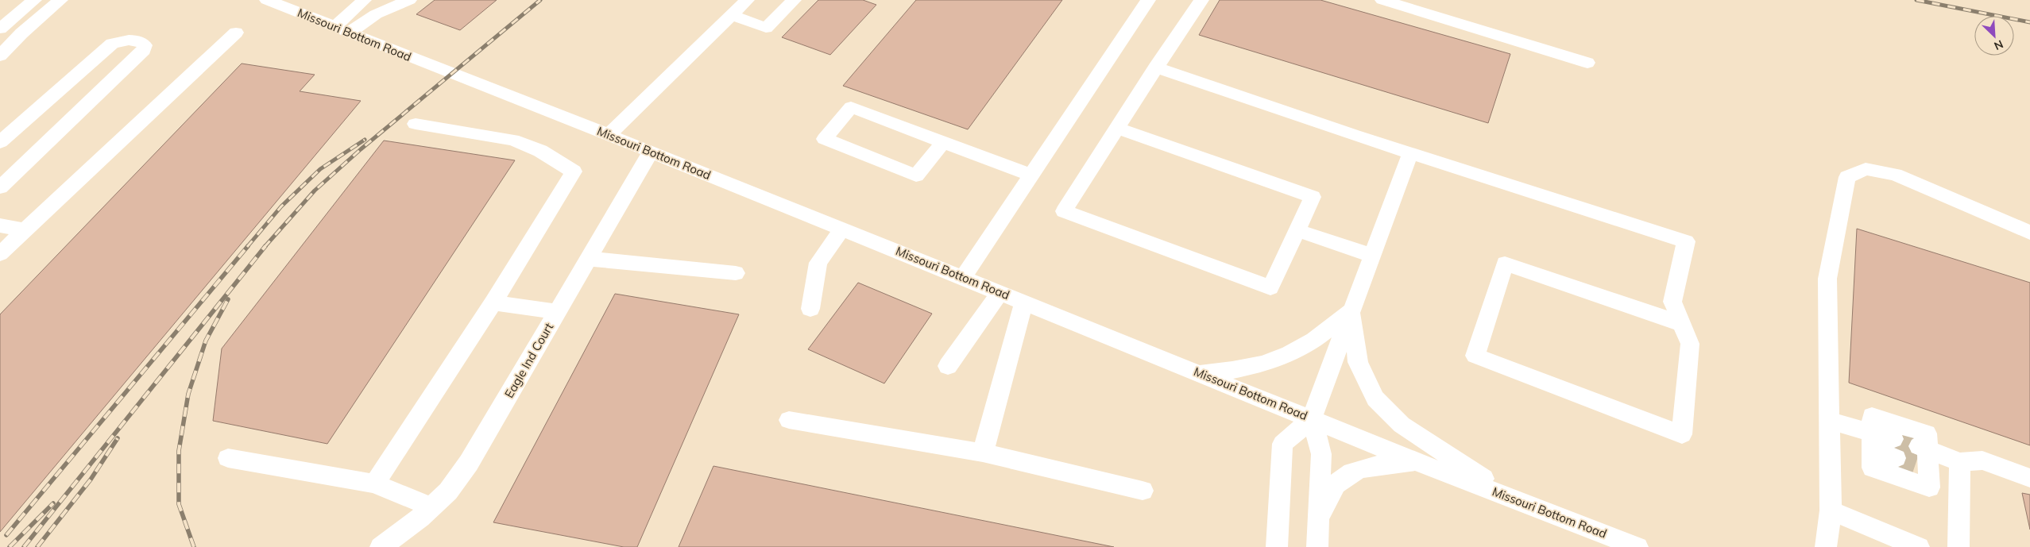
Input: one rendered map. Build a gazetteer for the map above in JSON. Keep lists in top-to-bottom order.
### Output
{
  "streets": {
    "street": ["Missouri Bottom Road", "Eagle Ind Court"]
  },
  "crossings": [
    ["Missouri Bottom Road", "Eagle Ind Court"]
  ],
  "north": "bottom right"
}
